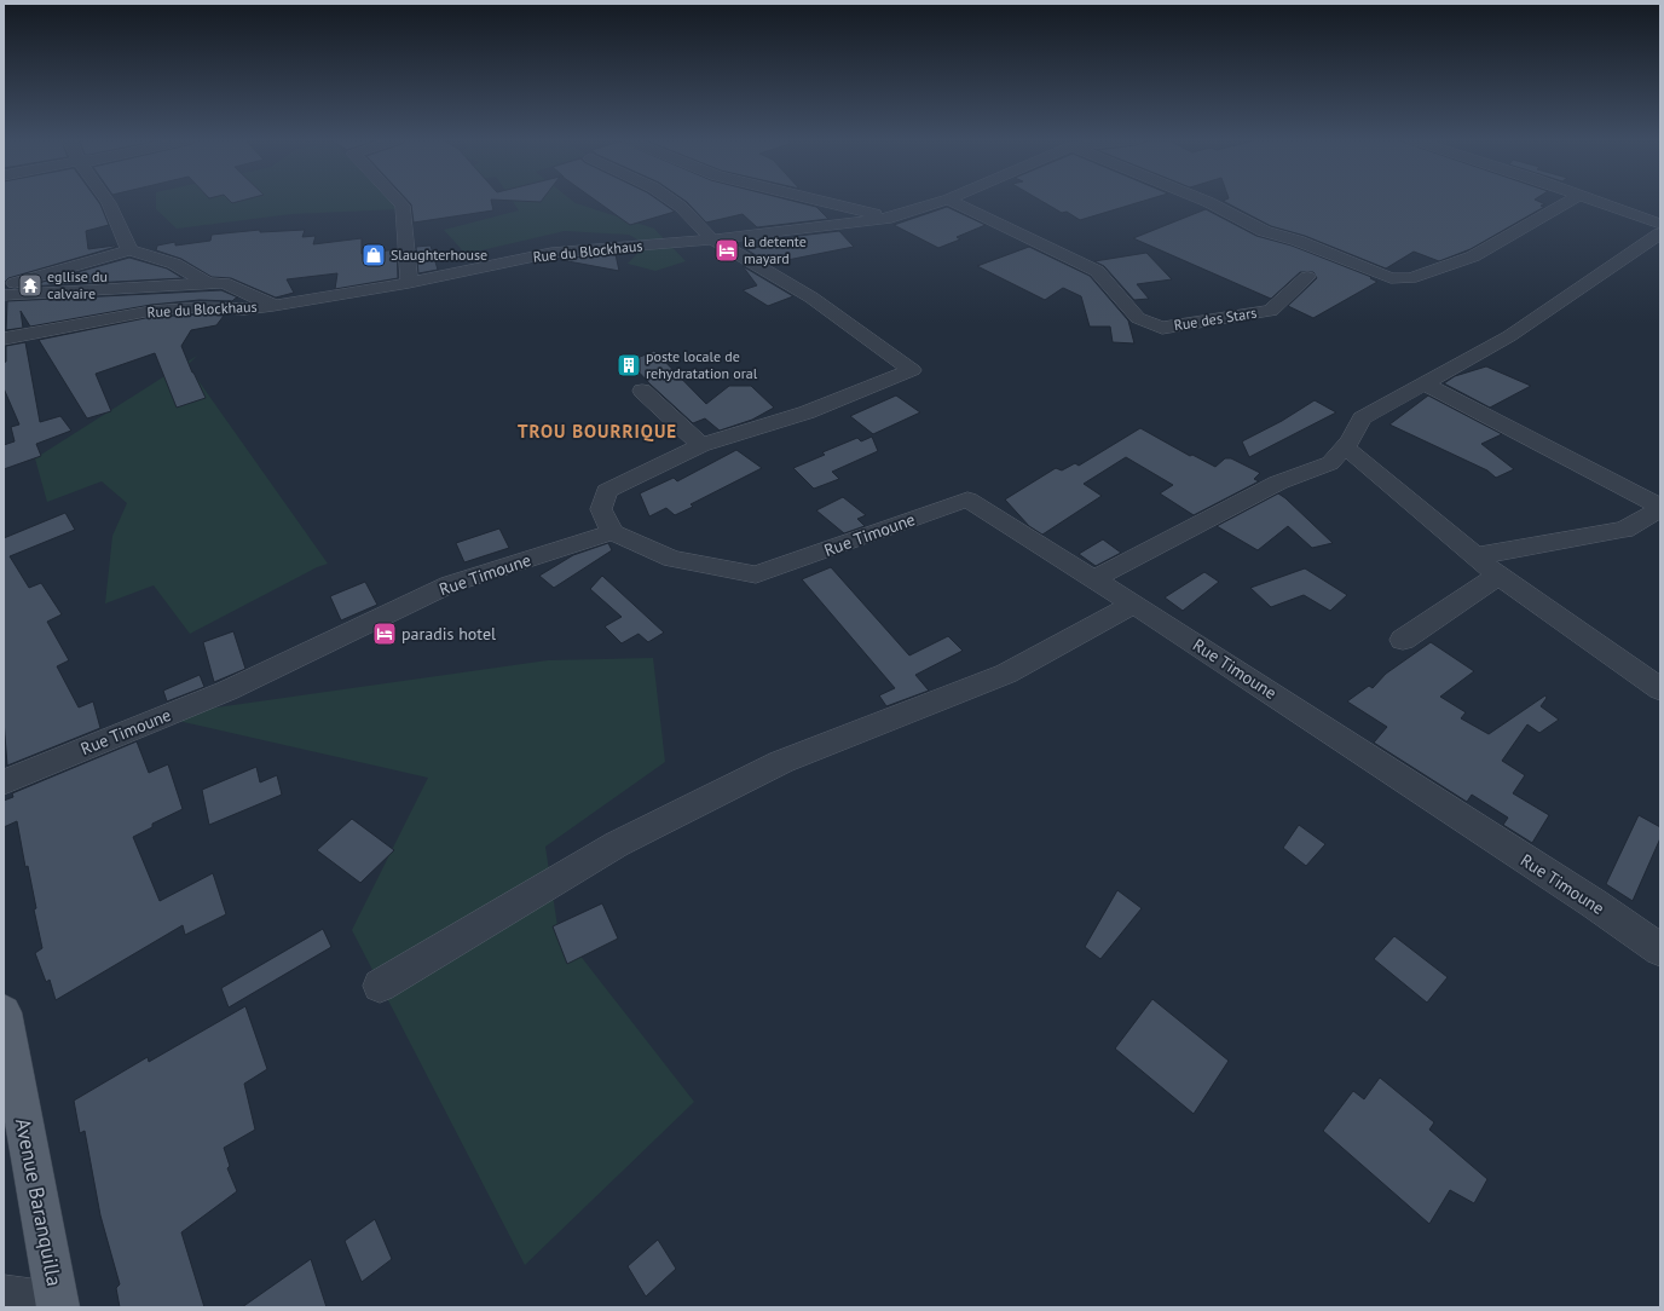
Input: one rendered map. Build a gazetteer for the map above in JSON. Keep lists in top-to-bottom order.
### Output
{
  "streets": {
    "main road": ["Avenue Baranquilla"],
    "street": ["Rue du Blockhaus", "Rue des Stars", "Rue Timoune"]
  },
  "districts": ["TROU BOURRIQUE"],
  "places": {
    "hotel": ["la detente mayard", "paradis hotel"],
    "shop": ["Slaughterhouse"],
    "temple": ["egllise du calvaire"],
    "building": ["poste locale de rehydratation oral"]
  }
}
